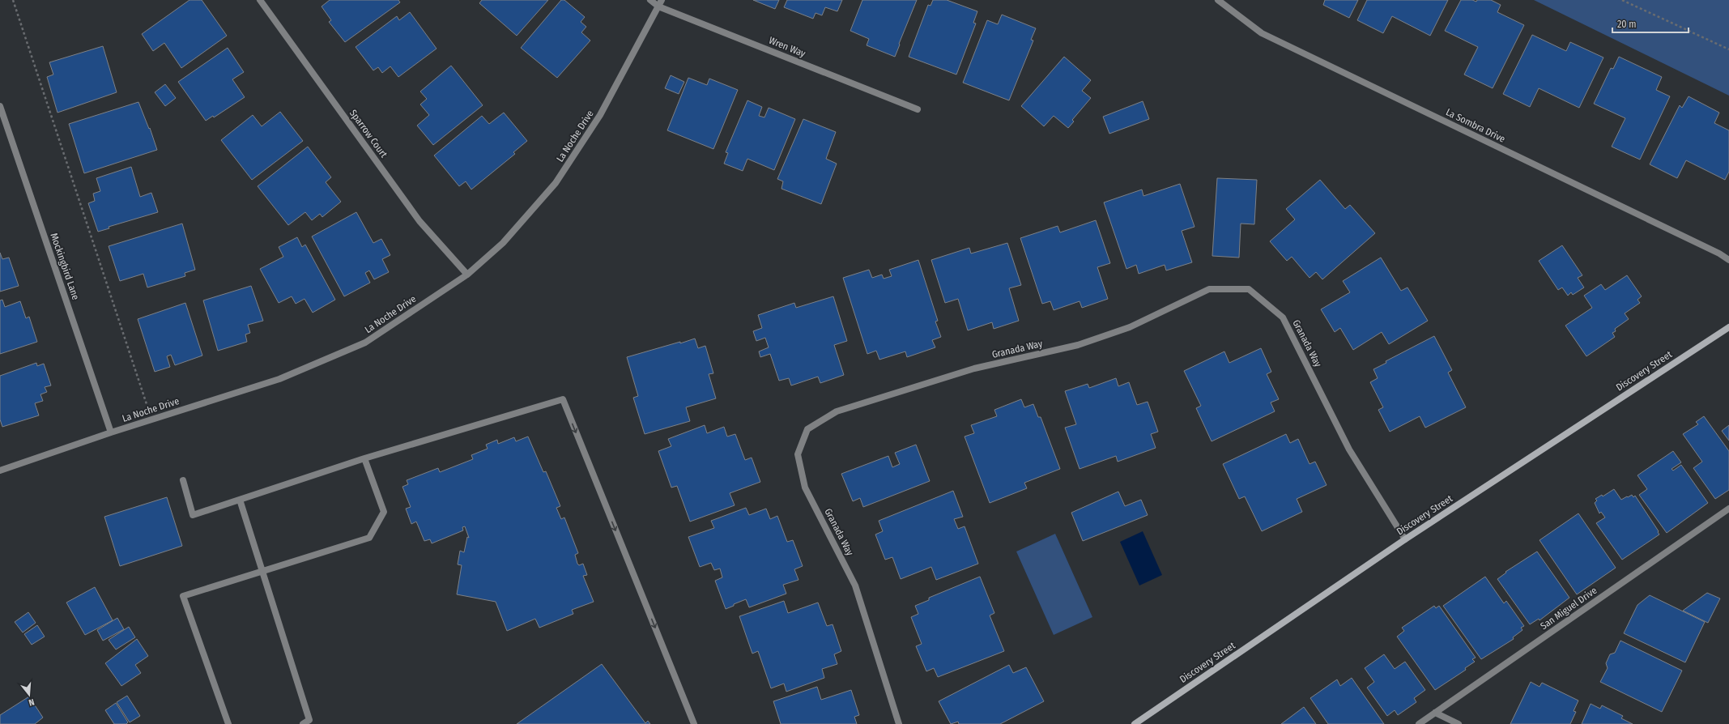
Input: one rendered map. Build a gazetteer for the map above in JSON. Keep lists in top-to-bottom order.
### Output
{
  "streets": {
    "main road": ["Discovery Street"],
    "street": [
      "Wren Way",
      "La Sombra Drive",
      "Sparrow Court",
      "La Noche Drive",
      "Mockingbird Lane",
      "Granada Way",
      "San Miguel Drive"
    ]
  },
  "crossings": [
    ["Wren Way", "La Noche Drive"],
    ["Sparrow Court", "La Noche Drive"],
    ["La Noche Drive", "Mockingbird Lane"],
    ["Granada Way", "Discovery Street"]
  ],
  "scale_bar": "20 m",
  "north": "bottom"
}
